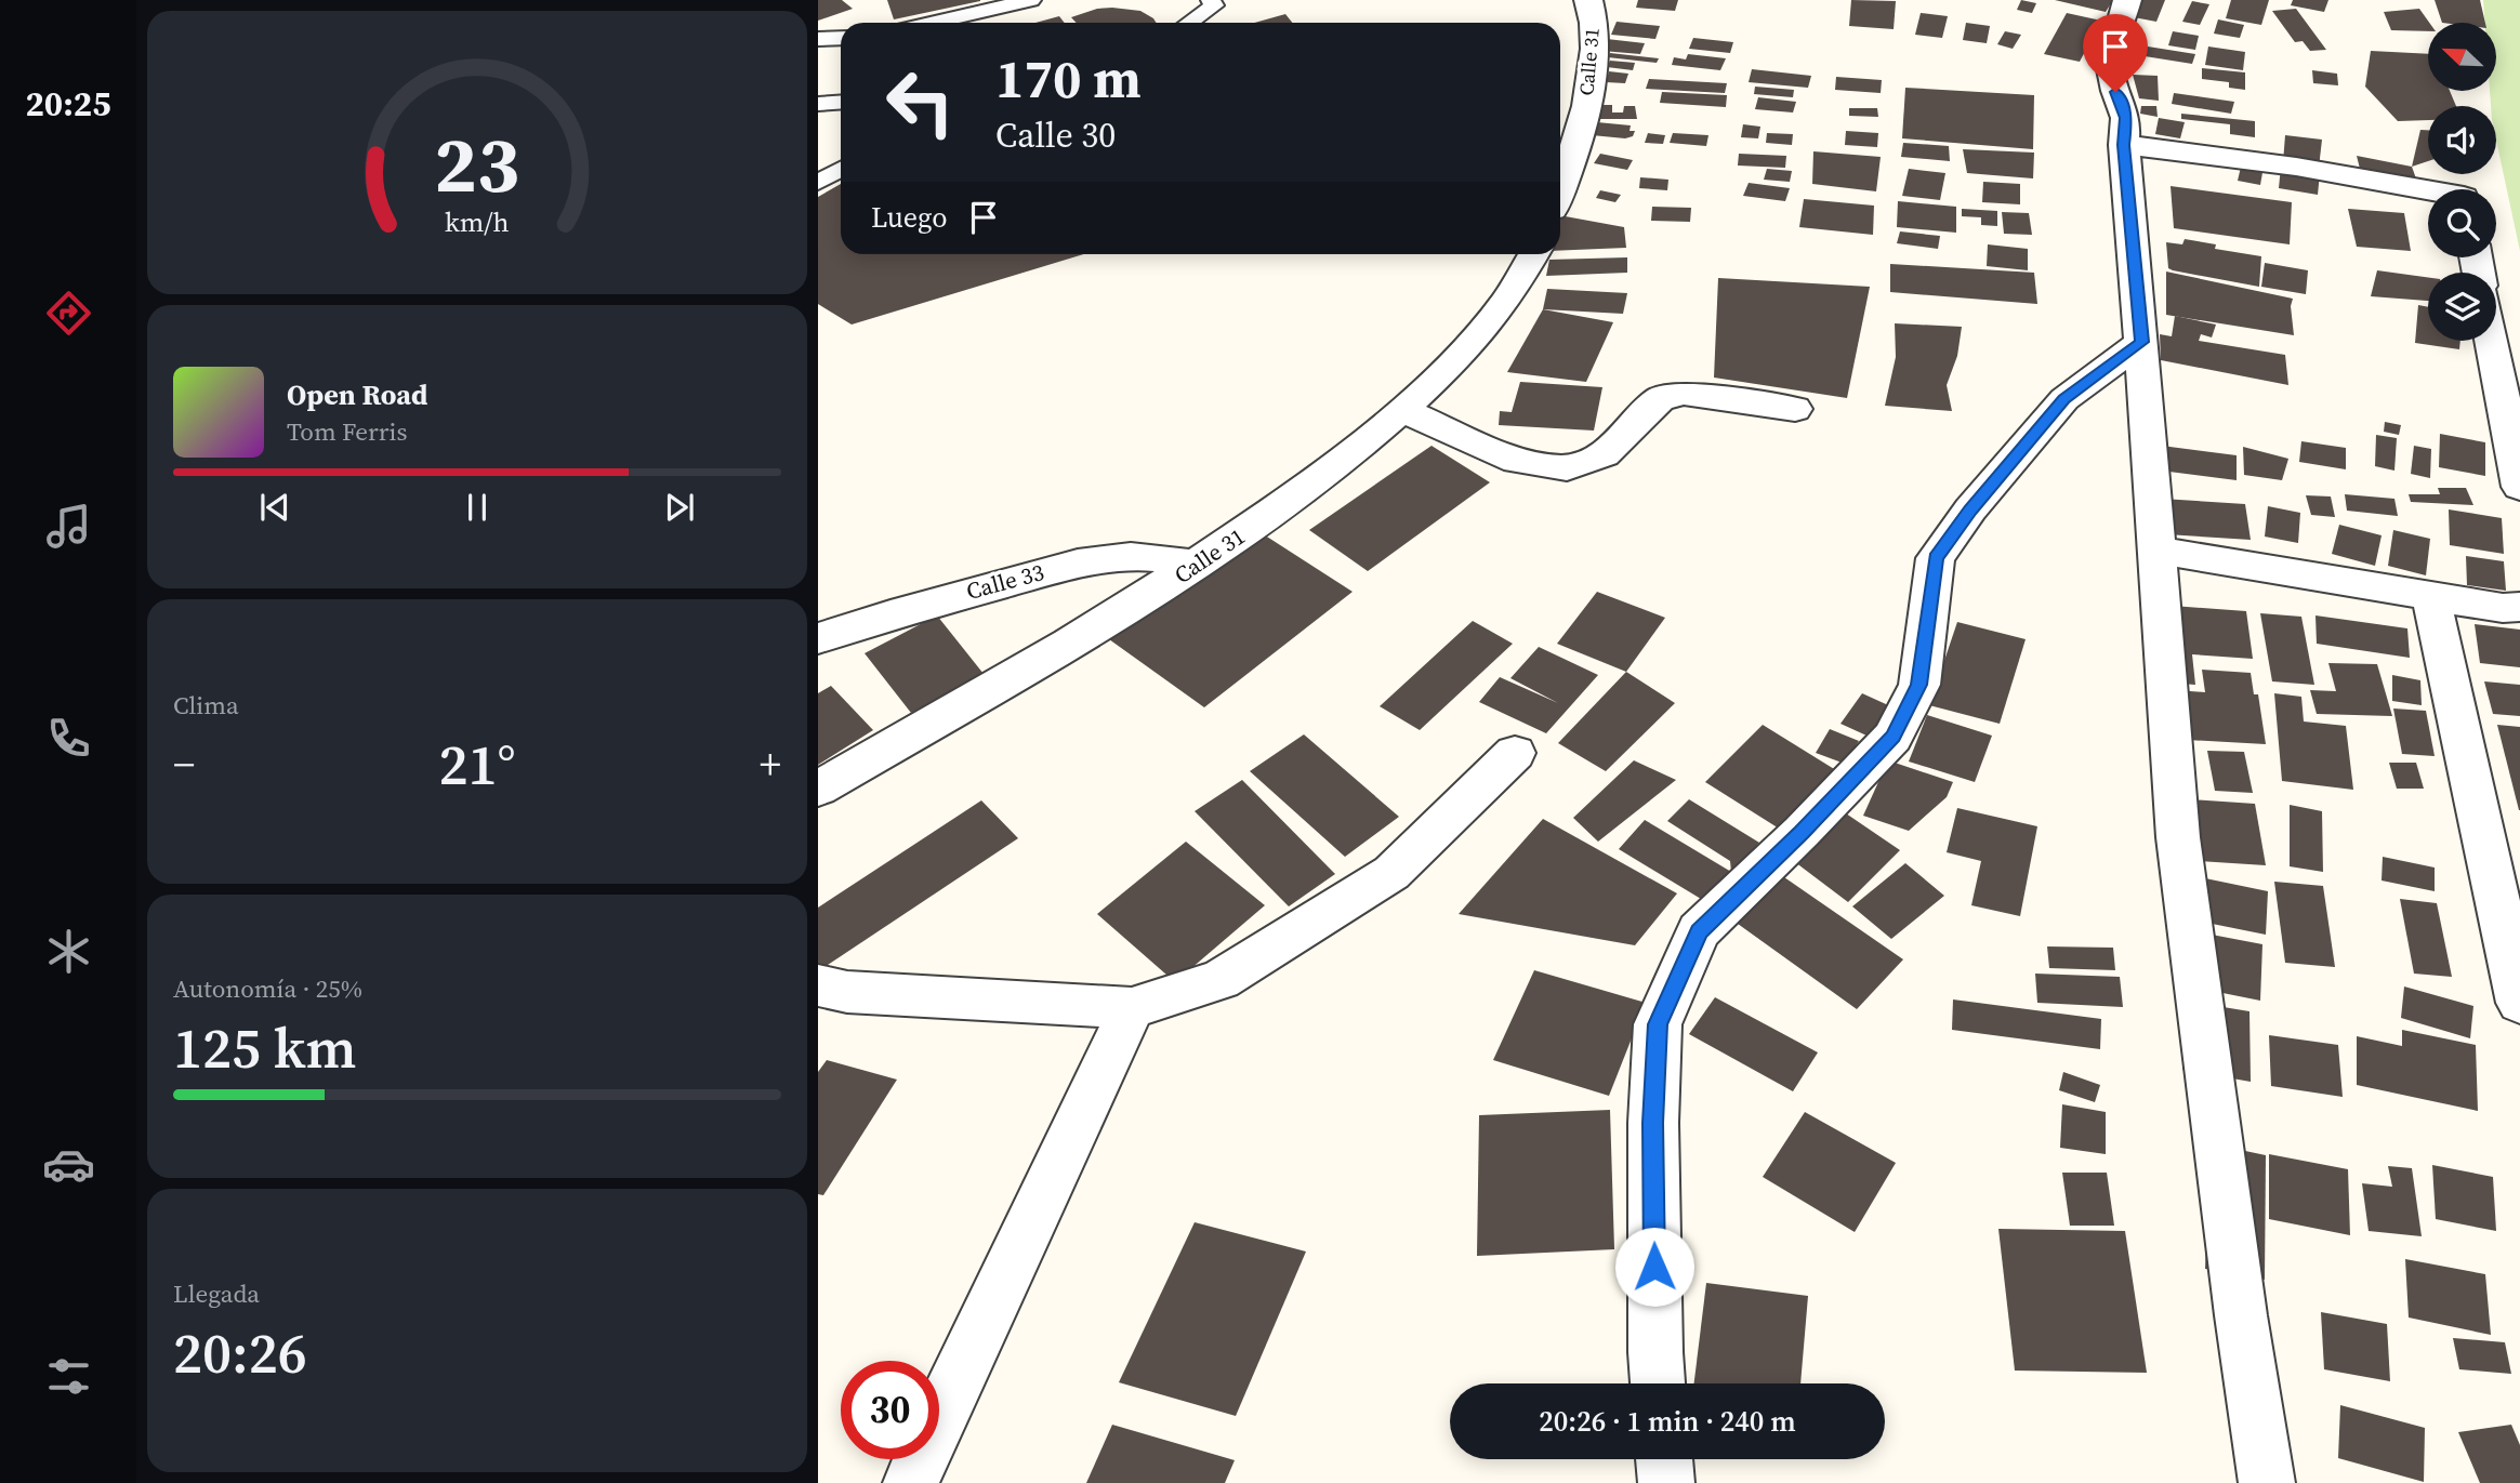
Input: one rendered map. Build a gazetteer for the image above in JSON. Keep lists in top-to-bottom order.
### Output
{
  "streets": {
    "street": ["Calle 31", "Calle 33"]
  },
  "crossings": [
    ["Calle 31", "Calle 33"]
  ],
  "north": "top left",
  "page": {
    "tabs": "20:25",
    "turn": ["170 m", "Calle 30"],
    "then": "Luego",
    "song": ["Open Road", "Tom Ferris"],
    "tile": [
      "Clima",
      ["Autonomía · 25%", "125 km"],
      ["Llegada", "20:26"]
    ],
    "heat": ["−", "21°", "+"],
    "limit": "30",
    "trip": "20:26 · 1 min · 240 m",
    "gauge": ["23", "km/h"]
  }
}
